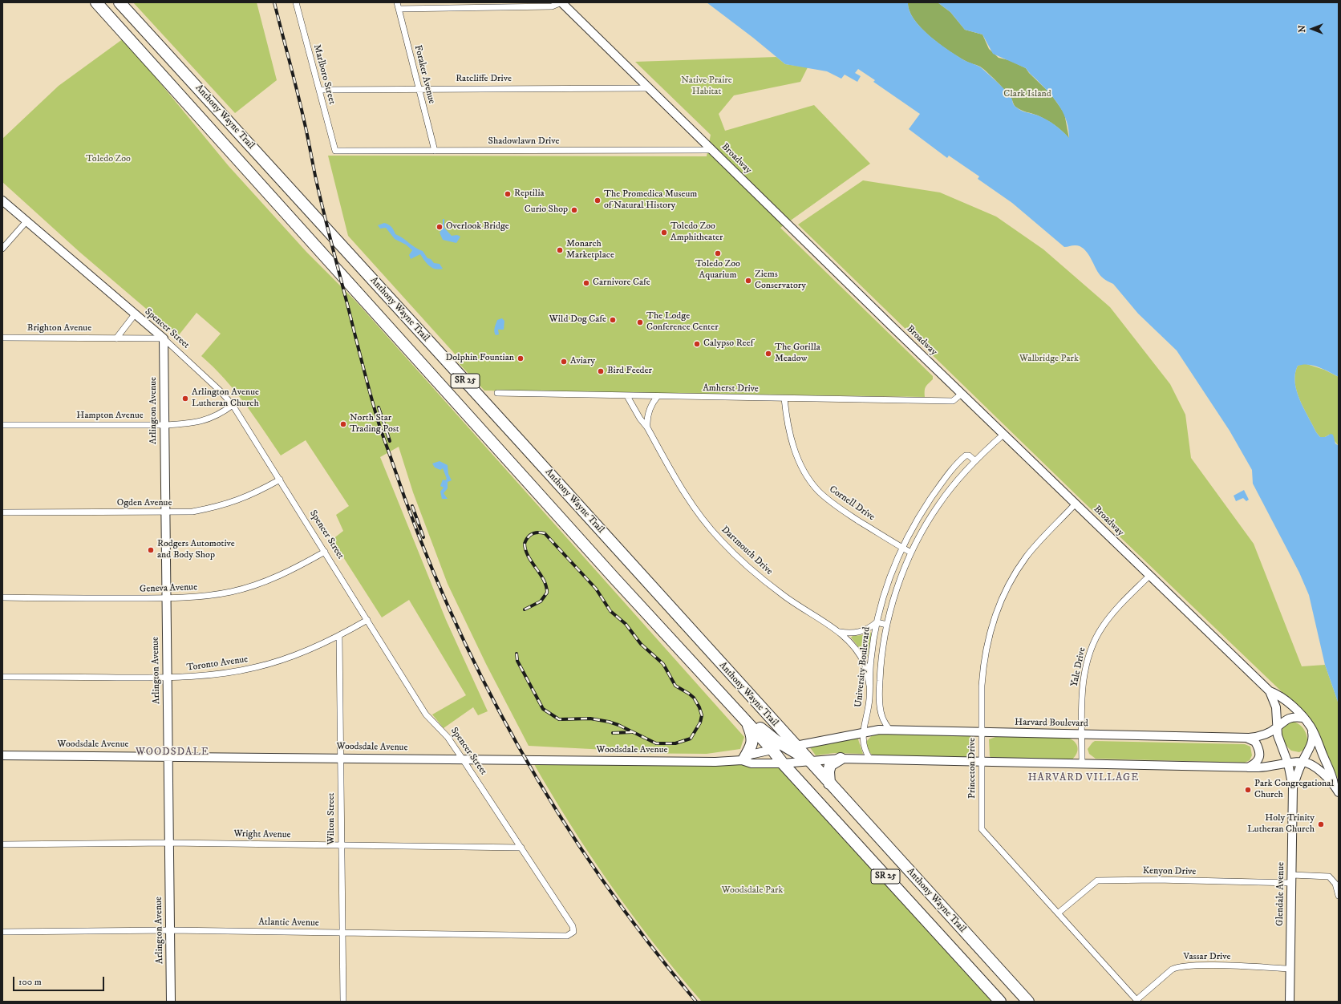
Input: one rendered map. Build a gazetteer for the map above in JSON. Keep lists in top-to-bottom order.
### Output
{
  "streets": {
    "highway": ["Anthony Wayne Trail", "SR 25"],
    "street": [
      "Marlboro Street",
      "Foraker Avenue",
      "Ratcliffe Drive",
      "Shadowlawn Drive",
      "Broadway",
      "Brighton Avenue",
      "Spencer Street",
      "Amherst Drive",
      "Arlington Avenue",
      "Hampton Avenue",
      "Ogden Avenue",
      "Cornell Drive",
      "Dartmouth Drive",
      "Geneva Avenue",
      "Toronto Avenue",
      "University Boulevard",
      "Yale Drive",
      "Harvard Boulevard",
      "Woodsdale Avenue",
      "Princeton Drive",
      "Wilton Street",
      "Wright Avenue",
      "Kenyon Drive",
      "Glendale Avenue",
      "Atlantic Avenue",
      "Vassar Drive"
    ]
  },
  "crossings": [
    ["Marlboro Street", "Ratcliffe Drive"],
    ["Marlboro Street", "Shadowlawn Drive"],
    ["Foraker Avenue", "Ratcliffe Drive"],
    ["Foraker Avenue", "Shadowlawn Drive"],
    ["Ratcliffe Drive", "Broadway"],
    ["Anthony Wayne Trail", "Harvard Boulevard"],
    ["Anthony Wayne Trail", "Woodsdale Avenue"],
    ["Shadowlawn Drive", "Broadway"],
    ["Broadway", "Amherst Drive"],
    ["Broadway", "University Boulevard"],
    ["Broadway", "Yale Drive"],
    ["Broadway", "Harvard Boulevard"],
    ["Broadway", "Princeton Drive"],
    ["Broadway", "Glendale Avenue"],
    ["Brighton Avenue", "Spencer Street"],
    ["Brighton Avenue", "Arlington Avenue"],
    ["Spencer Street", "Arlington Avenue"],
    ["Spencer Street", "Hampton Avenue"],
    ["Spencer Street", "Ogden Avenue"],
    ["Spencer Street", "Geneva Avenue"],
    ["Spencer Street", "Toronto Avenue"],
    ["Spencer Street", "Woodsdale Avenue"],
    ["Spencer Street", "Wright Avenue"],
    ["Spencer Street", "Atlantic Avenue"],
    ["Amherst Drive", "Cornell Drive"],
    ["Amherst Drive", "Dartmouth Drive"],
    ["Arlington Avenue", "Hampton Avenue"],
    ["Arlington Avenue", "Ogden Avenue"],
    ["Arlington Avenue", "Geneva Avenue"],
    ["Arlington Avenue", "Toronto Avenue"],
    ["Arlington Avenue", "Woodsdale Avenue"],
    ["Arlington Avenue", "Wright Avenue"],
    ["Arlington Avenue", "Atlantic Avenue"],
    ["Cornell Drive", "University Boulevard"],
    ["Dartmouth Drive", "University Boulevard"],
    ["Toronto Avenue", "Wilton Street"],
    ["University Boulevard", "Harvard Boulevard"],
    ["Yale Drive", "Harvard Boulevard"],
    ["Harvard Boulevard", "Woodsdale Avenue"],
    ["Harvard Boulevard", "Princeton Drive"],
    ["Harvard Boulevard", "Glendale Avenue"],
    ["Woodsdale Avenue", "Wilton Street"],
    ["Princeton Drive", "Kenyon Drive"],
    ["Princeton Drive", "Vassar Drive"],
    ["Wilton Street", "Wright Avenue"],
    ["Wilton Street", "Atlantic Avenue"],
    ["Kenyon Drive", "Glendale Avenue"],
    ["Glendale Avenue", "Vassar Drive"]
  ],
  "districts": ["WOODSDALE", "HARVARD VILLAGE"],
  "parks": [
    "Native Praire Habitat",
    "Clark Island",
    "Toledo Zoo",
    "Walbridge Park",
    "Woodsdale Park"
  ],
  "places": [
    "Reptilia",
    "The Promedica Museum of Natural History",
    "Curio Shop",
    "Overlook Bridge",
    "Toledo Zoo Amphitheater",
    "Monarch Marketplace",
    "Toledo Zoo Aquarium",
    "Ziems Conservatory",
    "Carnivore Cafe",
    "Wild Dog Cafe",
    "The Lodge Conference Center",
    "Calypso Reef",
    "The Gorilla Meadow",
    "Dolphin Fountian",
    "Aviary",
    "Bird Feeder",
    "Arlington Avenue Lutheran Church",
    "North Star Trading Post",
    "Rodgers Automotive and Body Shop",
    "Park Congregational Church",
    "Holy Trinity Lutheran Church"
  ],
  "scale_bar": "100 m",
  "north": "left"
}
